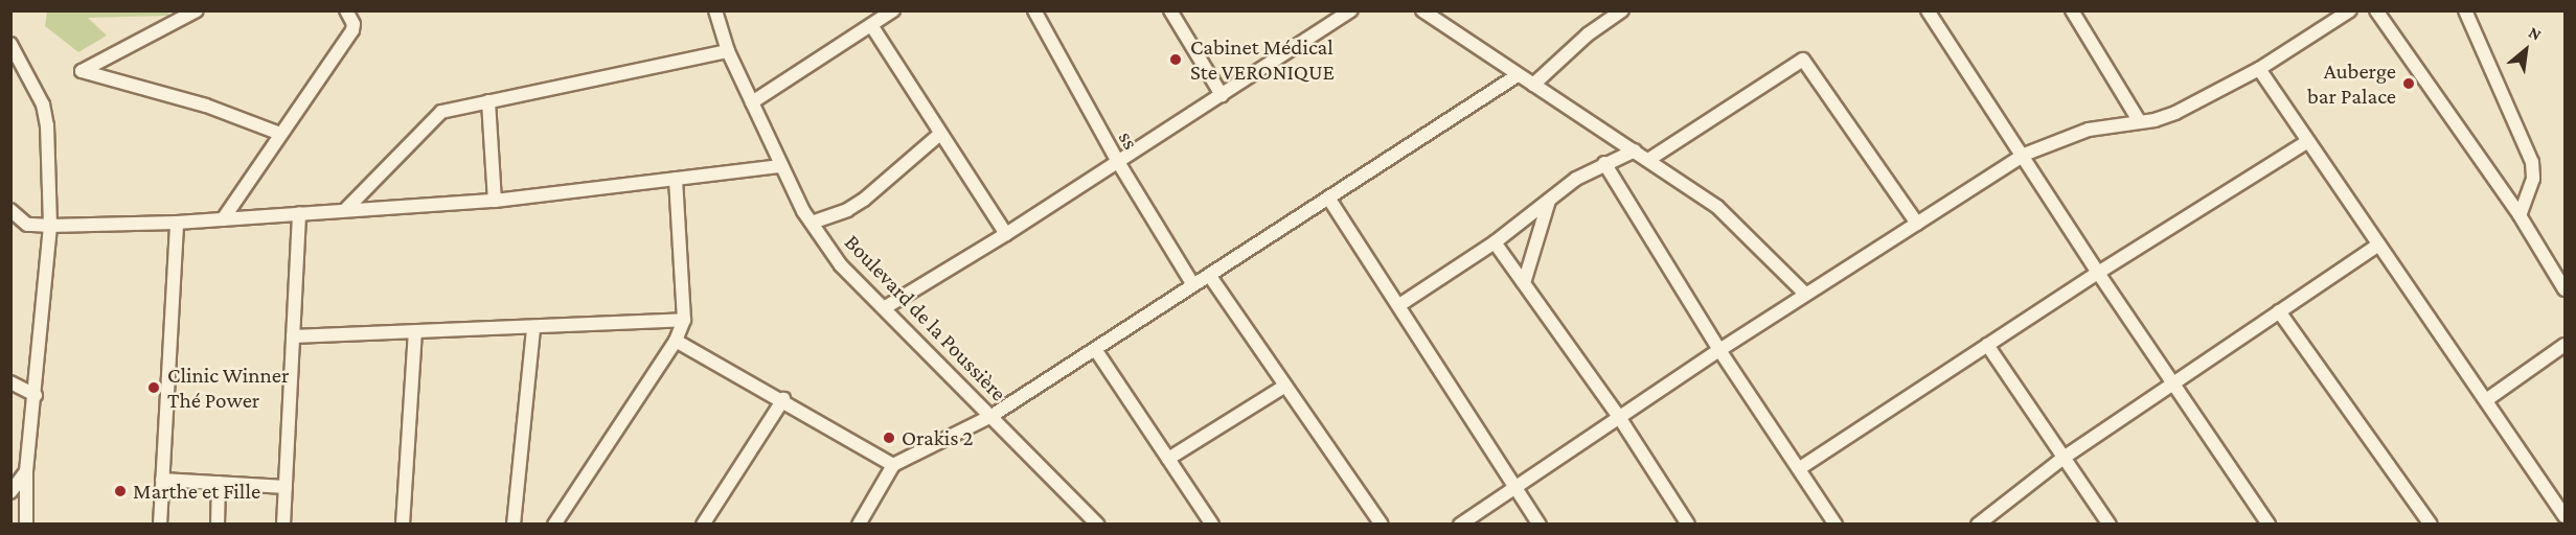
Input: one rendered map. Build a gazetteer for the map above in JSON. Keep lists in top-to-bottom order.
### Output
{
  "streets": {
    "street": ["ss", "Boulevard de la Poussière"]
  },
  "places": [
    "Cabinet Médical Ste VERONIQUE",
    "Auberge bar Palace",
    "Clinic Winner Thé Power",
    "Orakis 2",
    "Marthe et Fille"
  ],
  "north": "top right"
}
